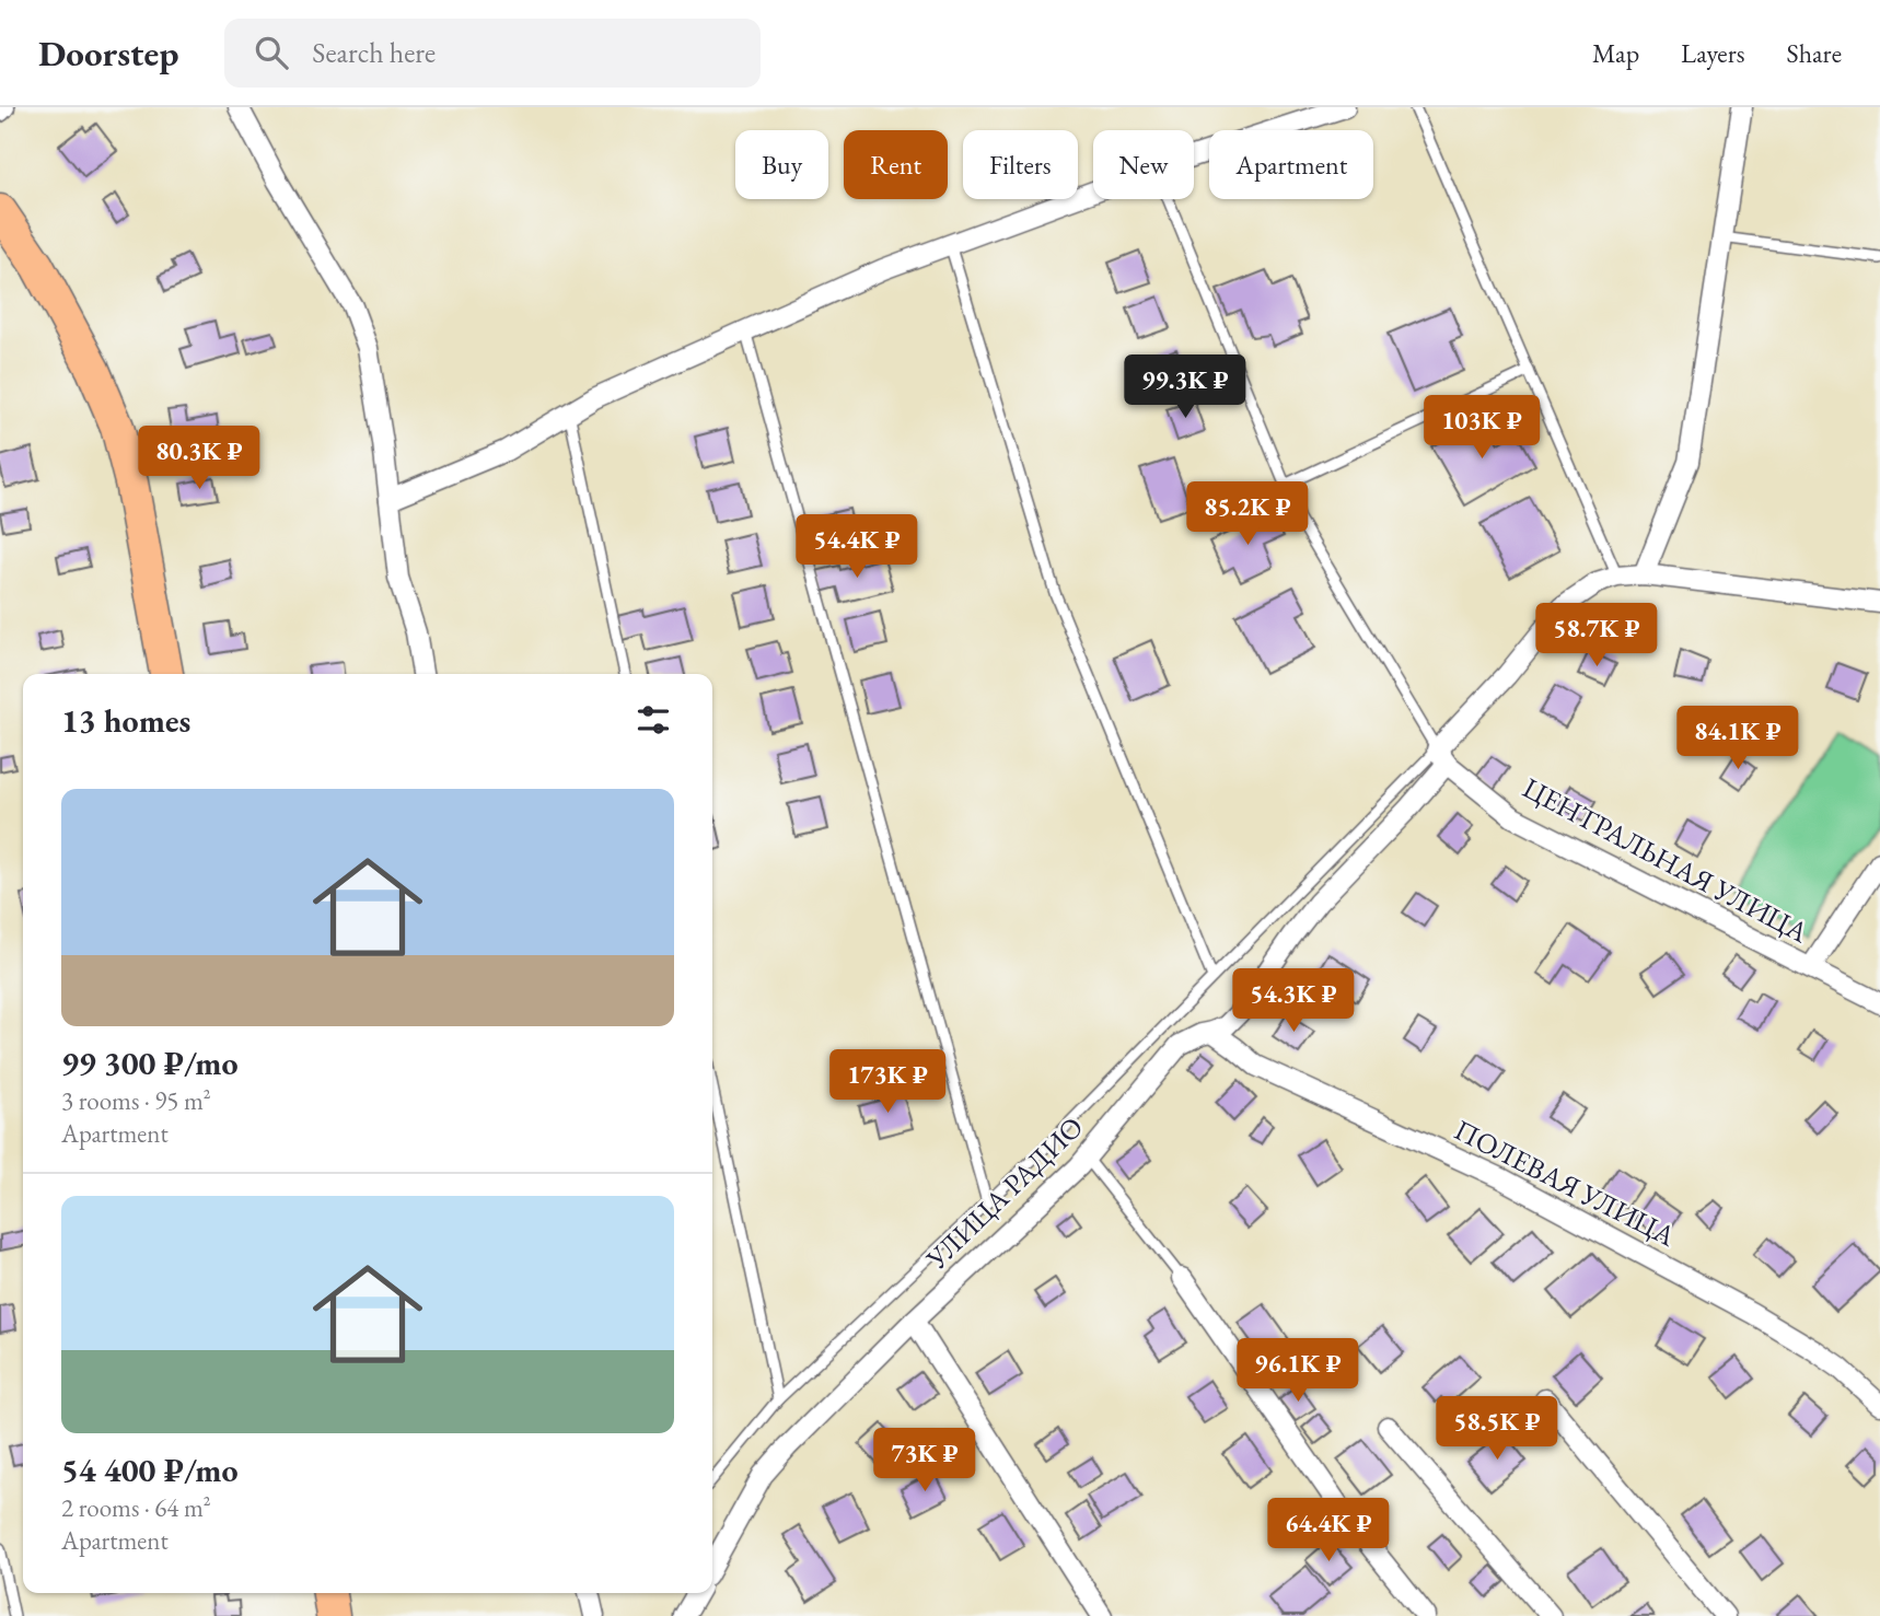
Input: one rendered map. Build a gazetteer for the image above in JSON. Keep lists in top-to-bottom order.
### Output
{
  "streets": {
    "street": ["ЦЕНТРАЛЬНАЯ УЛИЦА", "ПОЛЕВАЯ УЛИЦА", "УЛИЦА РАДИО"]
  },
  "crossings": [
    ["ЦЕНТРАЛЬНАЯ УЛИЦА", "УЛИЦА РАДИО"],
    ["ПОЛЕВАЯ УЛИЦА", "УЛИЦА РАДИО"]
  ],
  "page": {
    "header": "Doorstep",
    "search": "Search here",
    "nav": ["Map", "Layers", "Share"],
    "chip": [
      "Buy",
      "Rent",
      "Filters",
      "New",
      "Apartment"
    ],
    "price": [
      "99.3K ₽",
      "103K ₽",
      "80.3K ₽",
      "85.2K ₽",
      "54.4K ₽",
      "58.7K ₽",
      "84.1K ₽",
      "54.3K ₽",
      "173K ₽",
      "96.1K ₽",
      "58.5K ₽",
      "73K ₽",
      "64.4K ₽"
    ],
    "heading": "13 homes",
    "list": [
      {
        "name": "99 300 ₽/mo",
        "note": "3 rooms · 95 m² · Apartment"
      },
      {
        "name": "54 400 ₽/mo",
        "note": "2 rooms · 64 m² · Apartment"
      }
    ]
  }
}
